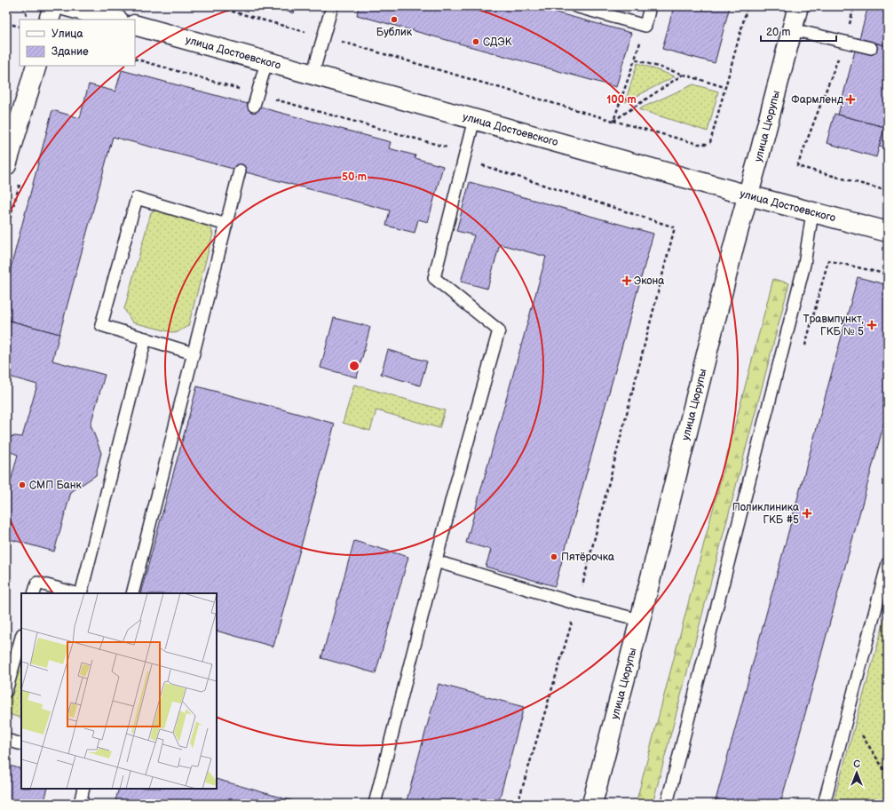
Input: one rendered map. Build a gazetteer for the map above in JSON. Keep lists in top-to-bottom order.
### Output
{
  "streets": {
    "street": ["улица Достоевского", "улица Цюрупы"]
  },
  "crossings": [
    ["улица Достоевского", "улица Цюрупы"]
  ],
  "places": {
    "other": [
      "Бублик",
      "СДЭК",
      "СМП Банк",
      "Пятёрочка"
    ],
    "health": [
      "Фармленд",
      "Экона",
      "Травмпункт, ГКБ № 5",
      "Поликлиника ГКБ #5"
    ]
  },
  "legend": ["Улица", "Здание"],
  "scale_bar": "20 m",
  "north": "top",
  "rings": ["100 m", "50 m"]
}
